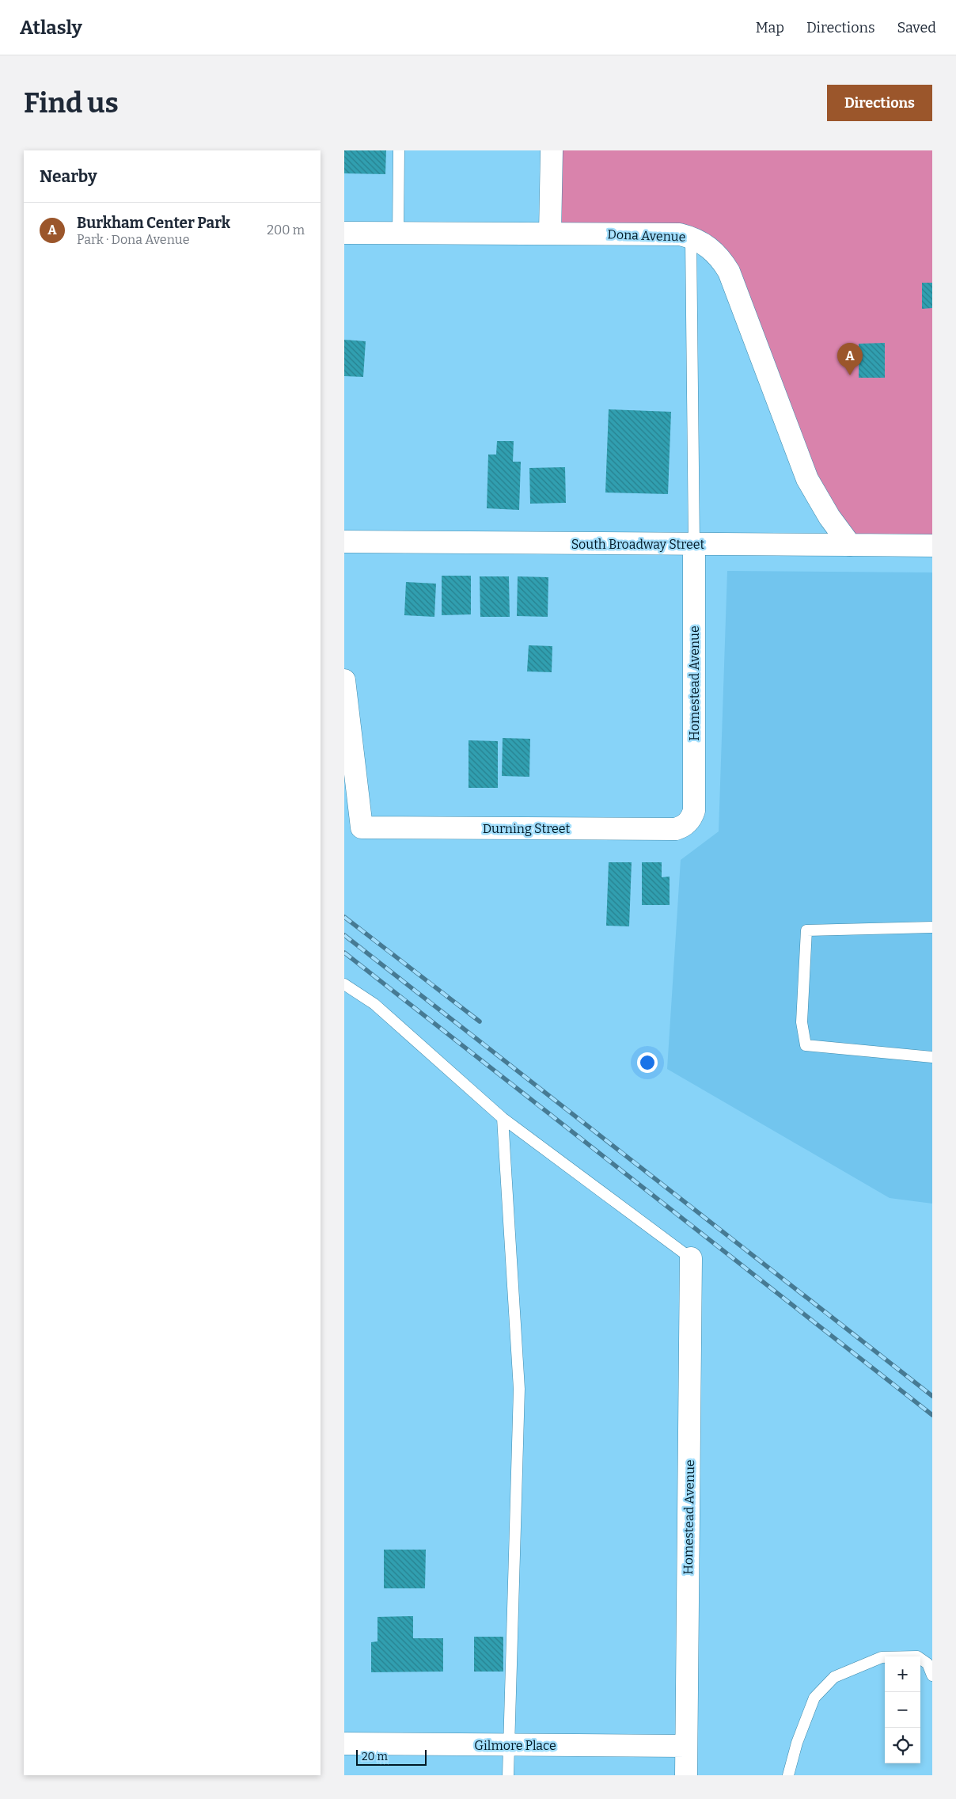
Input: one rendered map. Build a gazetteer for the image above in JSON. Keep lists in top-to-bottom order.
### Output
{
  "streets": {
    "street": [
      "Dona Avenue",
      "South Broadway Street",
      "Homestead Avenue",
      "Durning Street",
      "Gilmore Place"
    ]
  },
  "crossings": [
    ["Dona Avenue", "South Broadway Street"],
    ["South Broadway Street", "Homestead Avenue"],
    ["Homestead Avenue", "Durning Street"],
    ["Homestead Avenue", "Gilmore Place"]
  ],
  "scale_bar": "20 m",
  "page": {
    "header": "Atlasly",
    "nav": ["Map", "Directions", "Saved"],
    "buttons": "Directions",
    "title": "Find us",
    "heading": "Nearby",
    "list": [
      {
        "mark": "A",
        "name": "Burkham Center Park",
        "note": "Park · Dona Avenue",
        "value": "200 m"
      }
    ],
    "pins": "A",
    "map_buttons": ["+", "−"],
    "scale": "20 m"
  }
}
